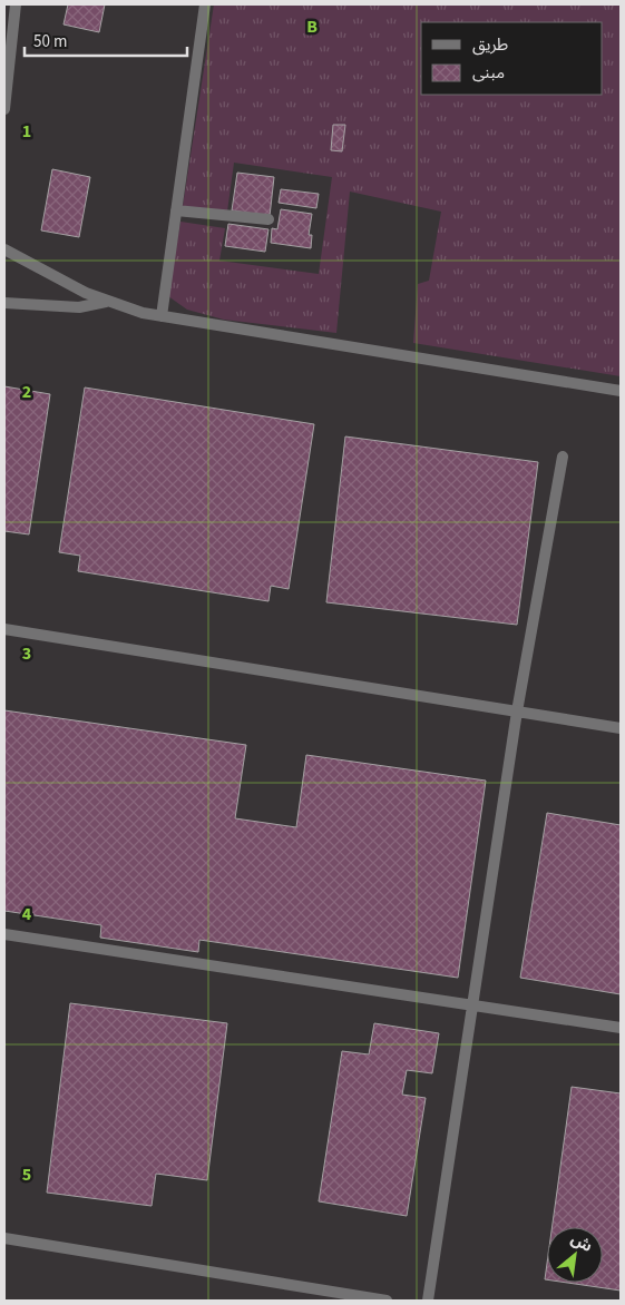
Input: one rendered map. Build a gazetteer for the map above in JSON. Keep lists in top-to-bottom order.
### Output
{
  "legend": ["طريق", "مبنى"],
  "scale_bar": "50 m",
  "north": "top right",
  "grid": {
    "columns": ["B"],
    "rows": [
      "1",
      "2",
      "3",
      "4",
      "5"
    ]
  }
}
